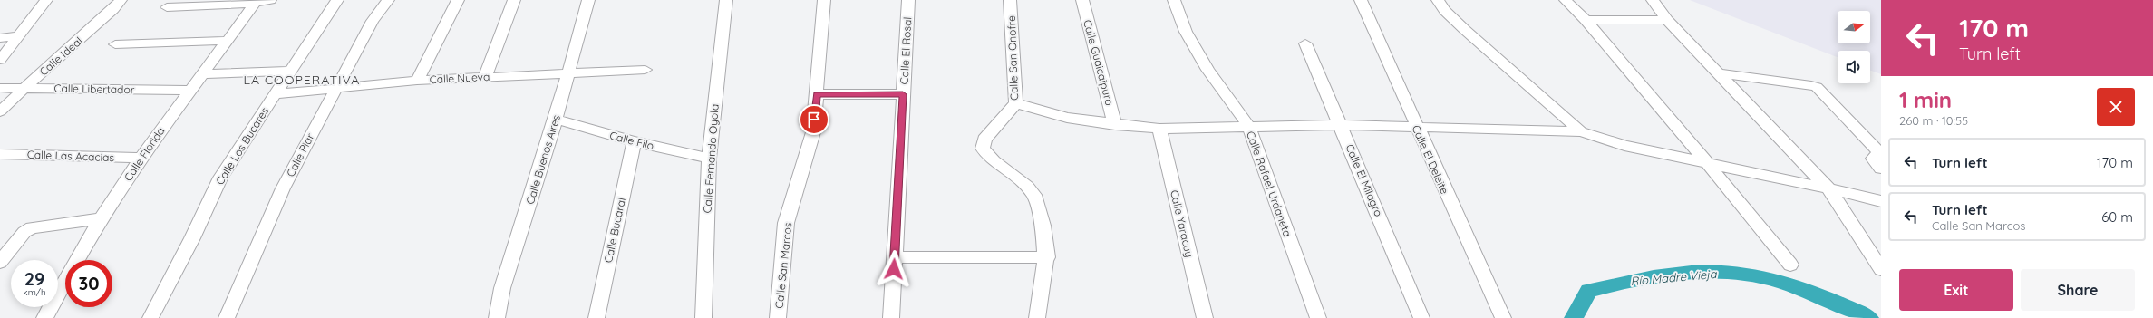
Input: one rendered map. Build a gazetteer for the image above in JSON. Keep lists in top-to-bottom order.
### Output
{
  "streets": {
    "street": [
      "Calle El Rosal",
      "Calle Ideal",
      "Calle San Onofre",
      "Calle Guaicaipuro",
      "Calle Nueva",
      "Calle Libertador",
      "Calle Filo",
      "Calle Los Bucares",
      "Calle Florida",
      "Calle Piar",
      "Calle Las Acacias",
      "Calle Fernando Oyola",
      "Calle Buenos Aires",
      "Calle El Deleite",
      "Calle El Milagro",
      "Calle Rafael Urdaneta",
      "Calle Yaracuy",
      "Calle Bucaral",
      "Calle San Marcos"
    ]
  },
  "crossings": [
    ["Calle Ideal", "Calle Libertador"],
    ["Calle Nueva", "Calle Los Bucares"],
    ["Calle Nueva", "Calle Piar"],
    ["Calle Nueva", "Calle Buenos Aires"],
    ["Calle Libertador", "Calle Florida"],
    ["Calle Filo", "Calle Fernando Oyola"],
    ["Calle Filo", "Calle Buenos Aires"],
    ["Calle Filo", "Calle Bucaral"],
    ["Calle Florida", "Calle Las Acacias"]
  ],
  "districts": ["LA COOPERATIVA"],
  "water": ["Río Madre Vieja"],
  "north": "right",
  "page": {
    "turn": ["170 m", "Turn left"],
    "heading": ["1 min", "260 m · 10:55"],
    "list": [
      {
        "name": "Turn left",
        "value": "170 m"
      },
      {
        "name": "Turn left",
        "note": "Calle San Marcos",
        "value": "60 m"
      }
    ],
    "speed": "29 km/h",
    "limit": "30",
    "buttons": ["Exit", "Share"]
  }
}
